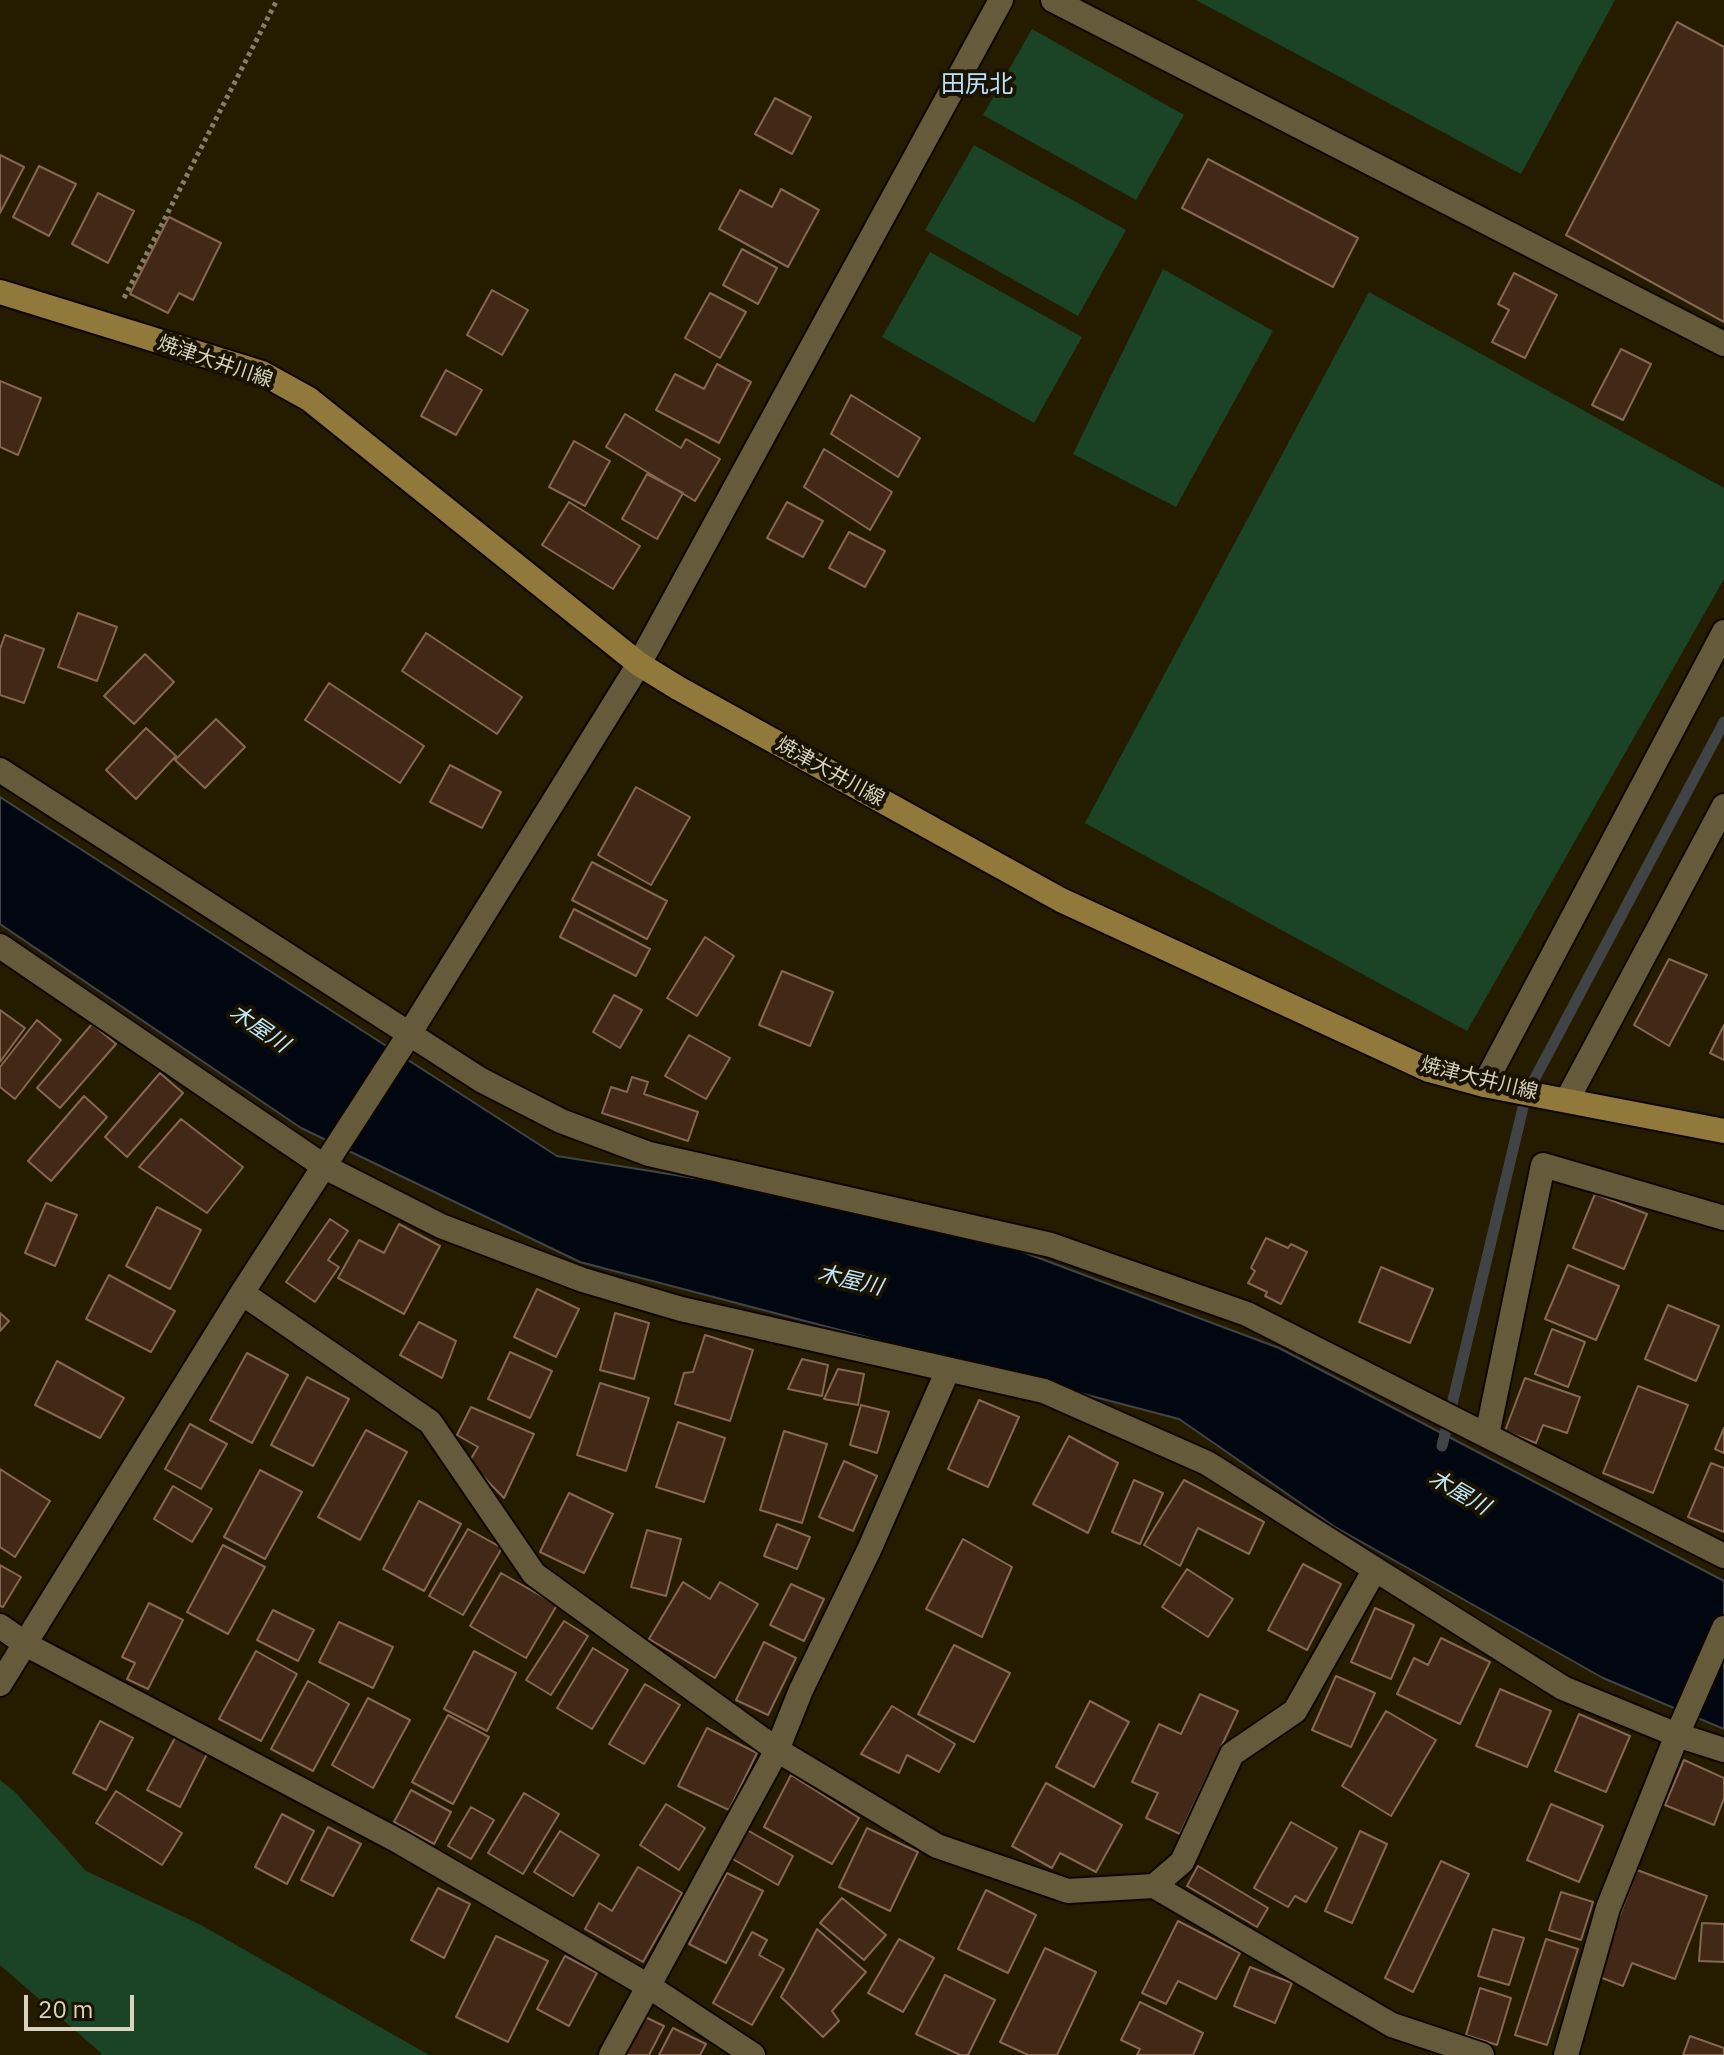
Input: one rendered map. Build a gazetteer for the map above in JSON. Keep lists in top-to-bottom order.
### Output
{
  "streets": {
    "main road": ["焼津大井川線"]
  },
  "districts": ["田尻北"],
  "water": ["木屋川"],
  "scale_bar": "20 m"
}
